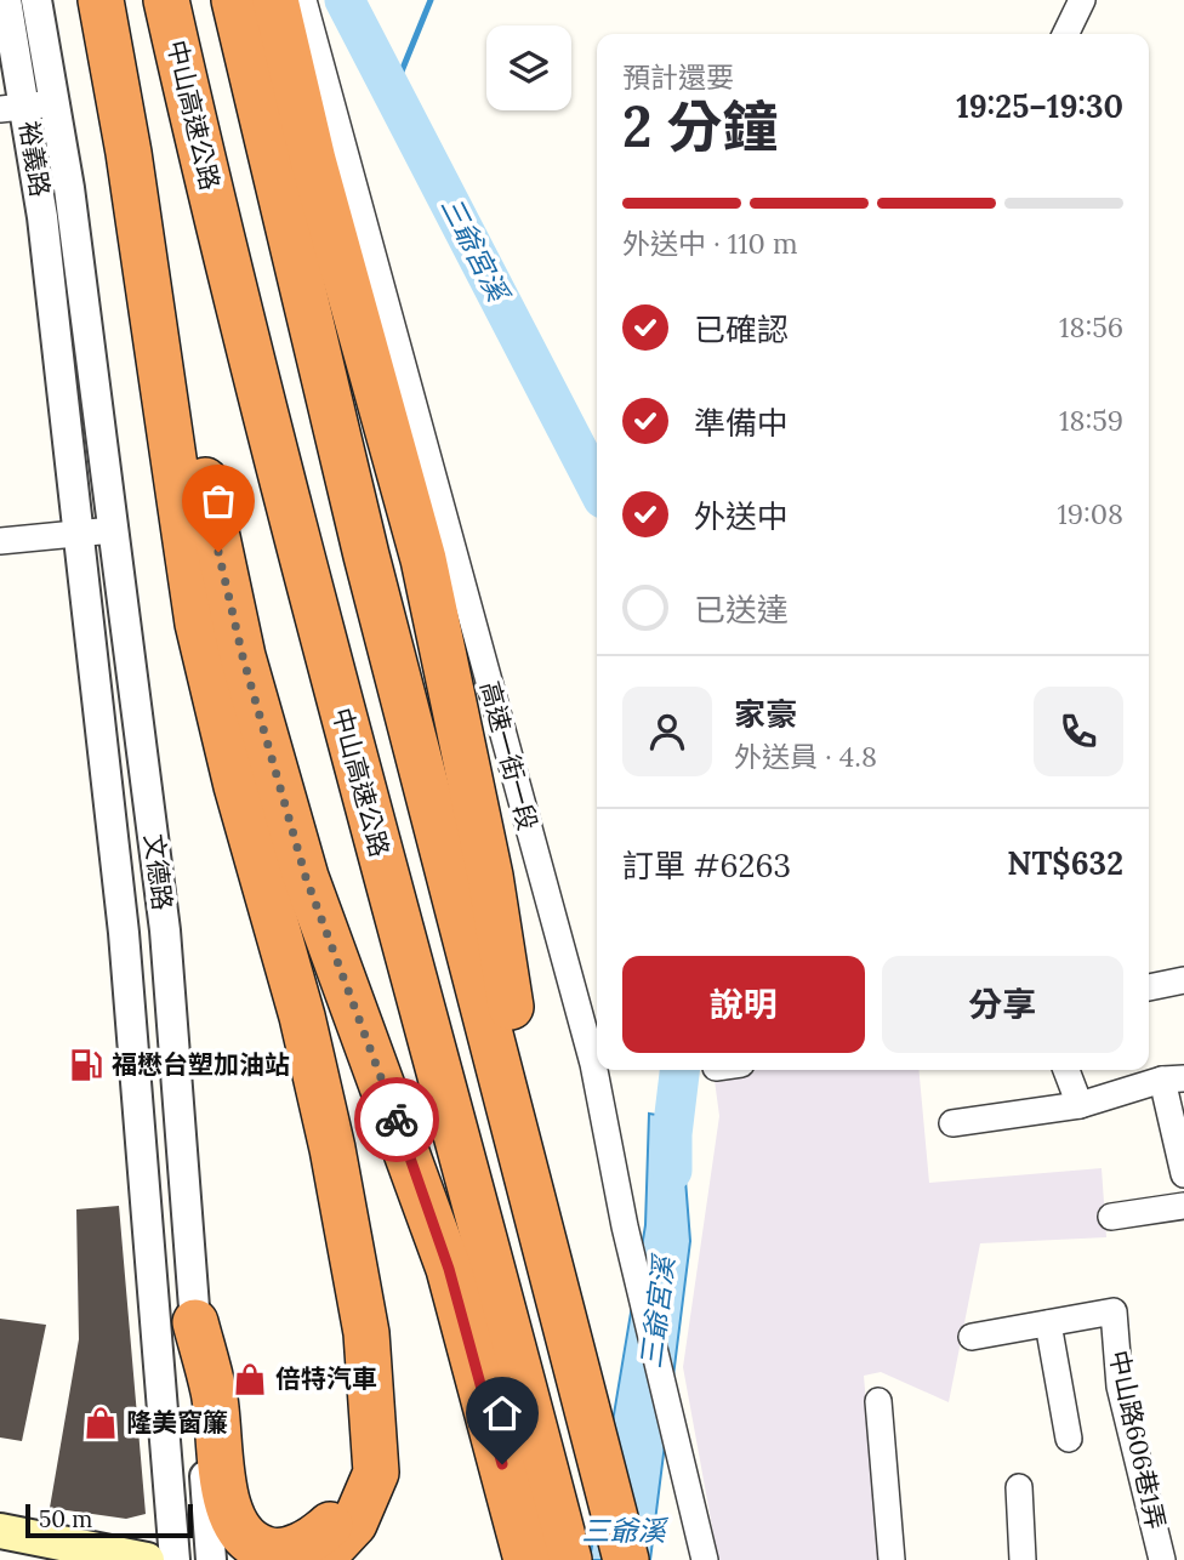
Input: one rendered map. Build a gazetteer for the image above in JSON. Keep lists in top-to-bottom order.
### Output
{
  "streets": {
    "highway": ["中山高速公路"],
    "street": [
      "裕義路",
      "高速一街一段",
      "文德路",
      "中山路606巷1弄"
    ]
  },
  "crossings": [
    ["裕義路", "文德路"]
  ],
  "water": ["三爺宮溪", "三爺溪"],
  "places": {
    "fuel station": ["福懋台塑加油站"],
    "shop": ["倍特汽車", "隆美窗簾"]
  },
  "scale_bar": "50 m",
  "page": {
    "heading": ["2 分鐘", "預計還要", "19:25–19:30"],
    "panel": [
      "家豪",
      "外送員 · 4.8",
      "訂單 #6263",
      "NT$632"
    ],
    "bar": "外送中 · 110 m",
    "list": [
      ["已確認", "18:56"],
      ["準備中", "18:59"],
      ["外送中", "19:08"],
      "已送達"
    ],
    "buttons": ["說明", "分享"],
    "scale": "50 m"
  }
}
